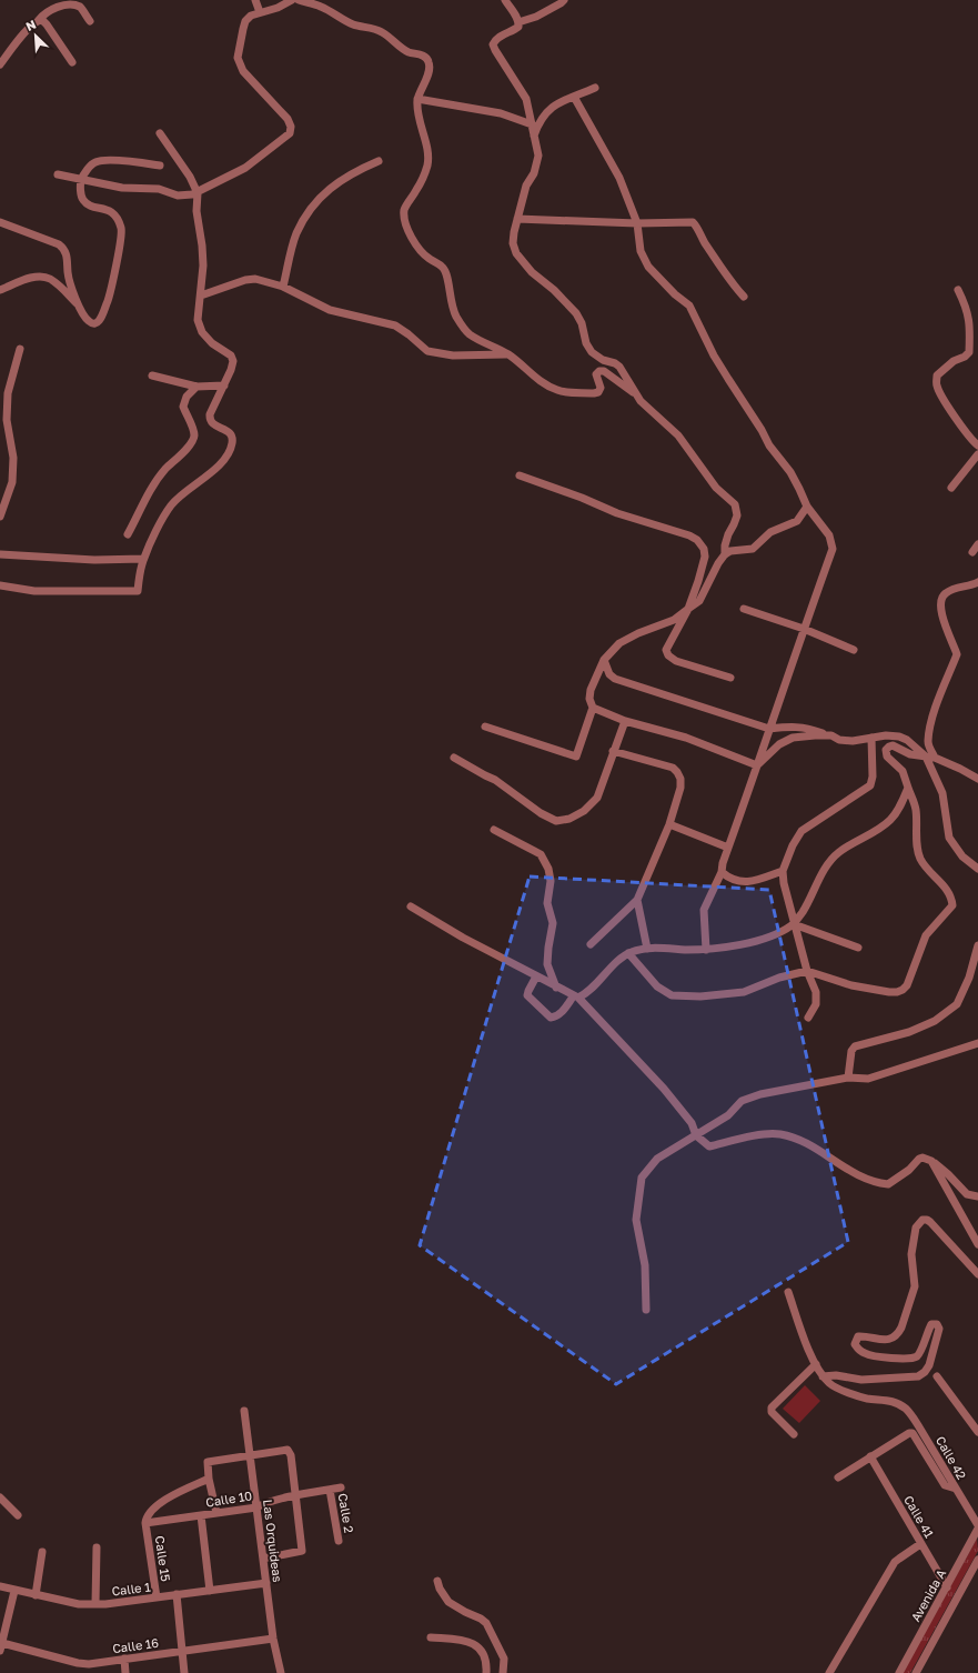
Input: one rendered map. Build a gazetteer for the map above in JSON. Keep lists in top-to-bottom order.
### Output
{
  "streets": {
    "street": [
      "Calle 42",
      "Calle 10",
      "Calle 2",
      "Calle 41",
      "Las Orquideas",
      "Calle 15",
      "Calle 1",
      "Avenida A",
      "Calle 16"
    ]
  },
  "crossings": [
    ["Calle 42", "Avenida A"],
    ["Calle 10", "Calle 2"],
    ["Calle 10", "Las Orquideas"],
    ["Calle 10", "Calle 15"],
    ["Calle 41", "Avenida A"],
    ["Las Orquideas", "Calle 1"],
    ["Las Orquideas", "Calle 16"],
    ["Calle 15", "Calle 1"]
  ],
  "north": "top left"
}
